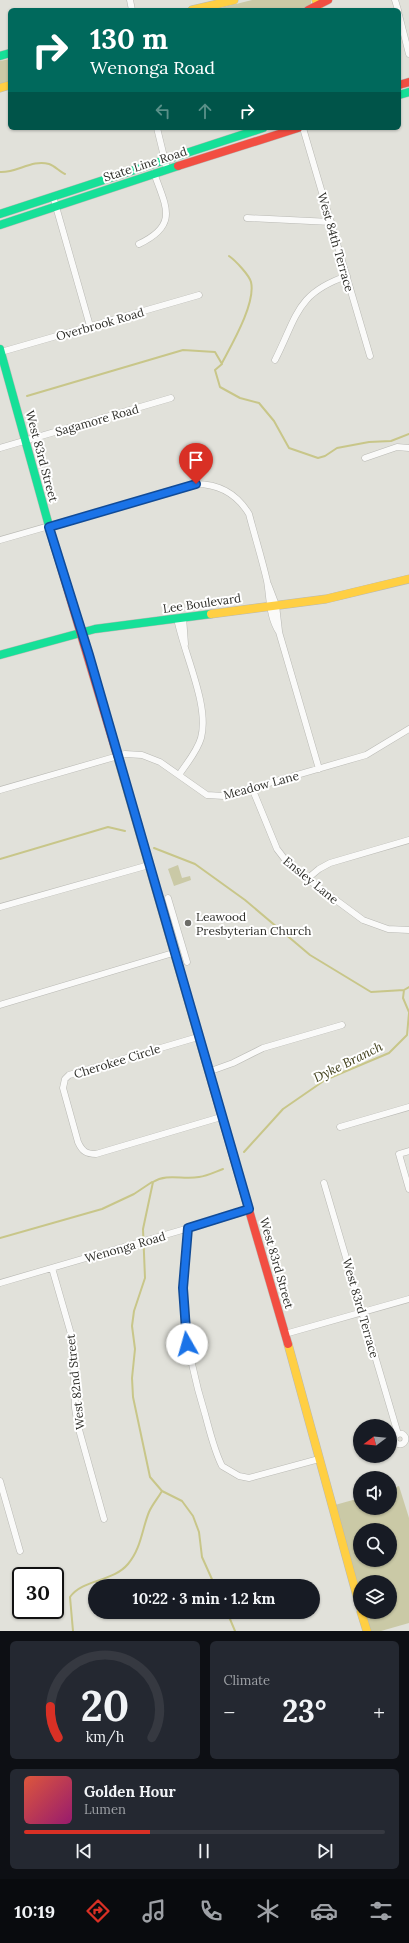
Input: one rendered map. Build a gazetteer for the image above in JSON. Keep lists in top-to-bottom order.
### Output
{
  "streets": {
    "street": [
      "State Line Road",
      "West 84th Terrace",
      "Overbrook Road",
      "Sagamore Road",
      "West 83rd Street",
      "Lee Boulevard",
      "Meadow Lane",
      "Ensley Lane",
      "Cherokee Circle",
      "Wenonga Road",
      "West 83rd Terrace",
      "West 82nd Street"
    ]
  },
  "crossings": [
    ["Overbrook Road", "West 83rd Street"],
    ["Sagamore Road", "West 83rd Street"],
    ["West 83rd Street", "Lee Boulevard"],
    ["West 83rd Street", "Meadow Lane"],
    ["West 83rd Street", "Cherokee Circle"],
    ["West 83rd Street", "Wenonga Road"],
    ["Meadow Lane", "Ensley Lane"],
    ["Wenonga Road", "West 82nd Street"]
  ],
  "water": ["Dyke Branch"],
  "places": ["Leawood Presbyterian Church"],
  "north": "left",
  "page": {
    "turn": ["130 m", "Wenonga Road"],
    "limit": "30",
    "trip": "10:22 · 3 min · 1.2 km",
    "tile": "Climate",
    "heat": ["−", "23°", "+"],
    "song": ["Golden Hour", "Lumen"],
    "tabs": "10:19",
    "gauge": ["20", "km/h"]
  }
}
